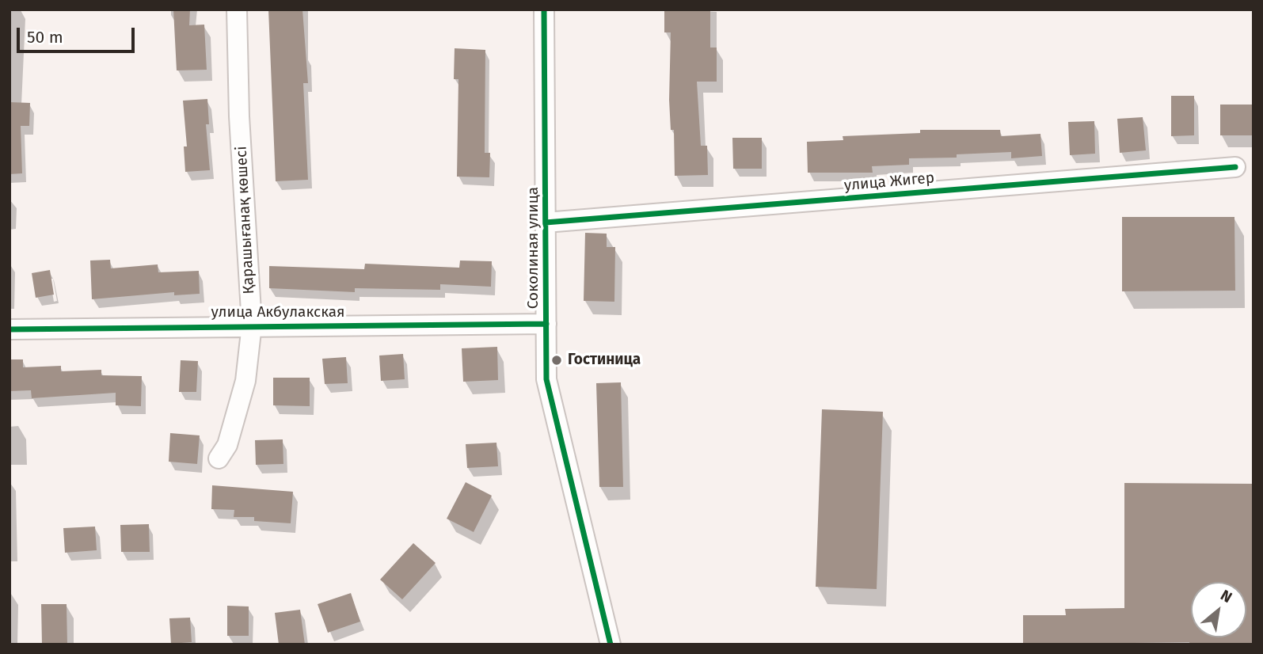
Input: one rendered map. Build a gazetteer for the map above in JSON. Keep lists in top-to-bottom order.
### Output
{
  "streets": {
    "street": [
      "улица Жигер",
      "Қарашығанақ көшесі",
      "Соколиная улица",
      "улица Акбулакская"
    ]
  },
  "crossings": [
    ["улица Жигер", "Соколиная улица"],
    ["Қарашығанақ көшесі", "улица Акбулакская"],
    ["Соколиная улица", "улица Акбулакская"]
  ],
  "places": ["Гостиница"],
  "scale_bar": "50 m",
  "north": "top right"
}
